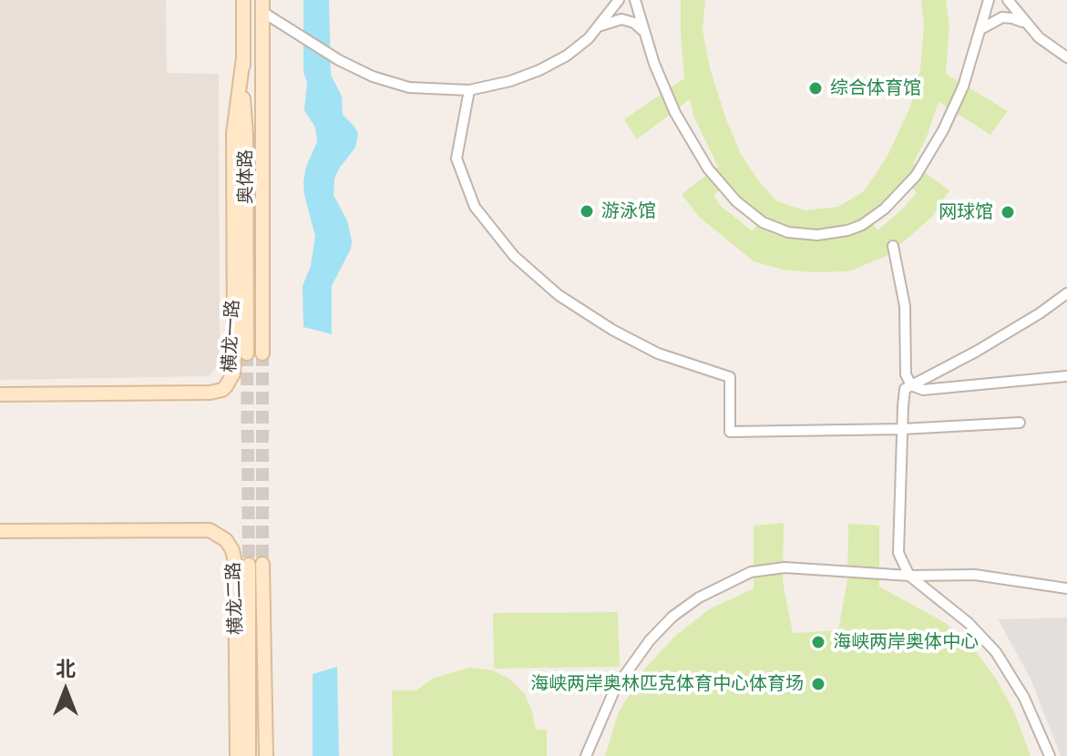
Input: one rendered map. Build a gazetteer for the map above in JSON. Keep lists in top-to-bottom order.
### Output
{
  "streets": {
    "main road": ["奥体路", "横龙一路", "横龙二路"]
  },
  "crossings": [
    ["奥体路", "横龙一路"]
  ],
  "places": [
    "综合体育馆",
    "游泳馆",
    "网球馆",
    "海峡两岸奥体中心",
    "海峡两岸奥林匹克体育中心体育场"
  ],
  "north": "top"
}
